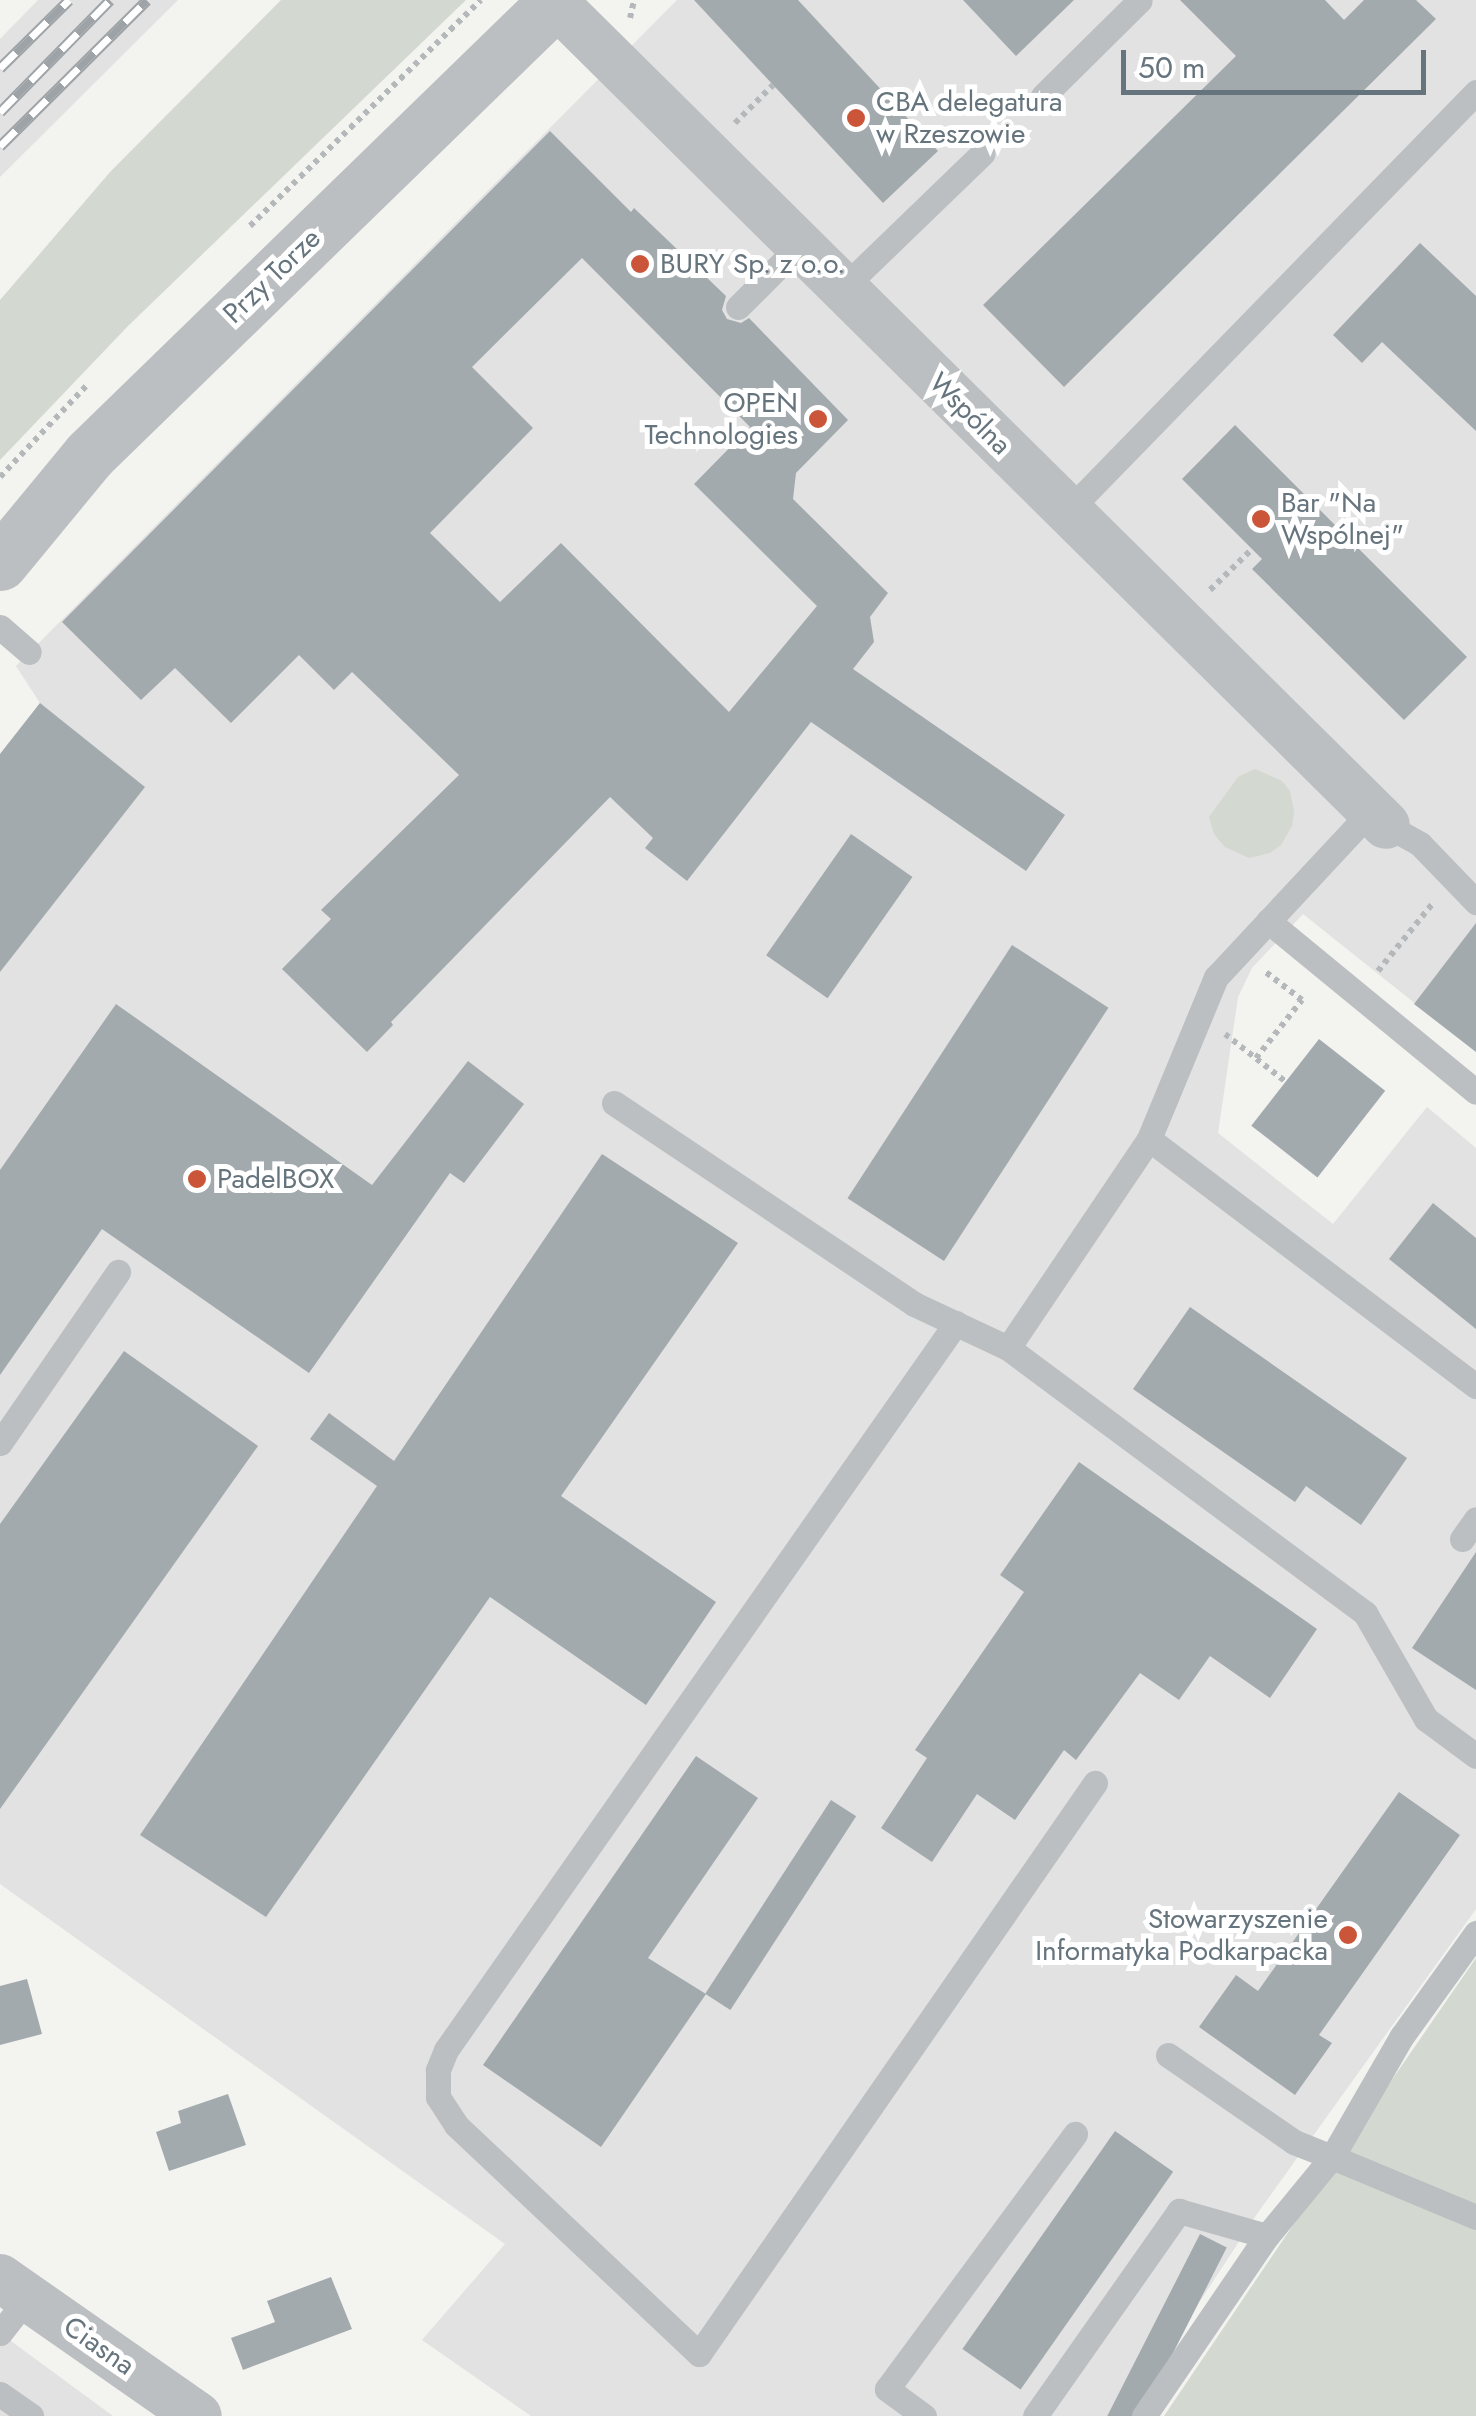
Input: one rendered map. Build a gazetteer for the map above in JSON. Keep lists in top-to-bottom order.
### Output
{
  "streets": {
    "street": ["Przy Torze", "Wspólna", "Ciasna"]
  },
  "crossings": [
    ["Przy Torze", "Wspólna"]
  ],
  "places": [
    "CBA delegatura w Rzeszowie",
    "BURY Sp. z o.o.",
    "OPEN Technologies",
    "Bar \"Na Wspólnej\"",
    "PadelBOX",
    "Stowarzyszenie Informatyka Podkarpacka"
  ],
  "scale_bar": "50 m"
}
